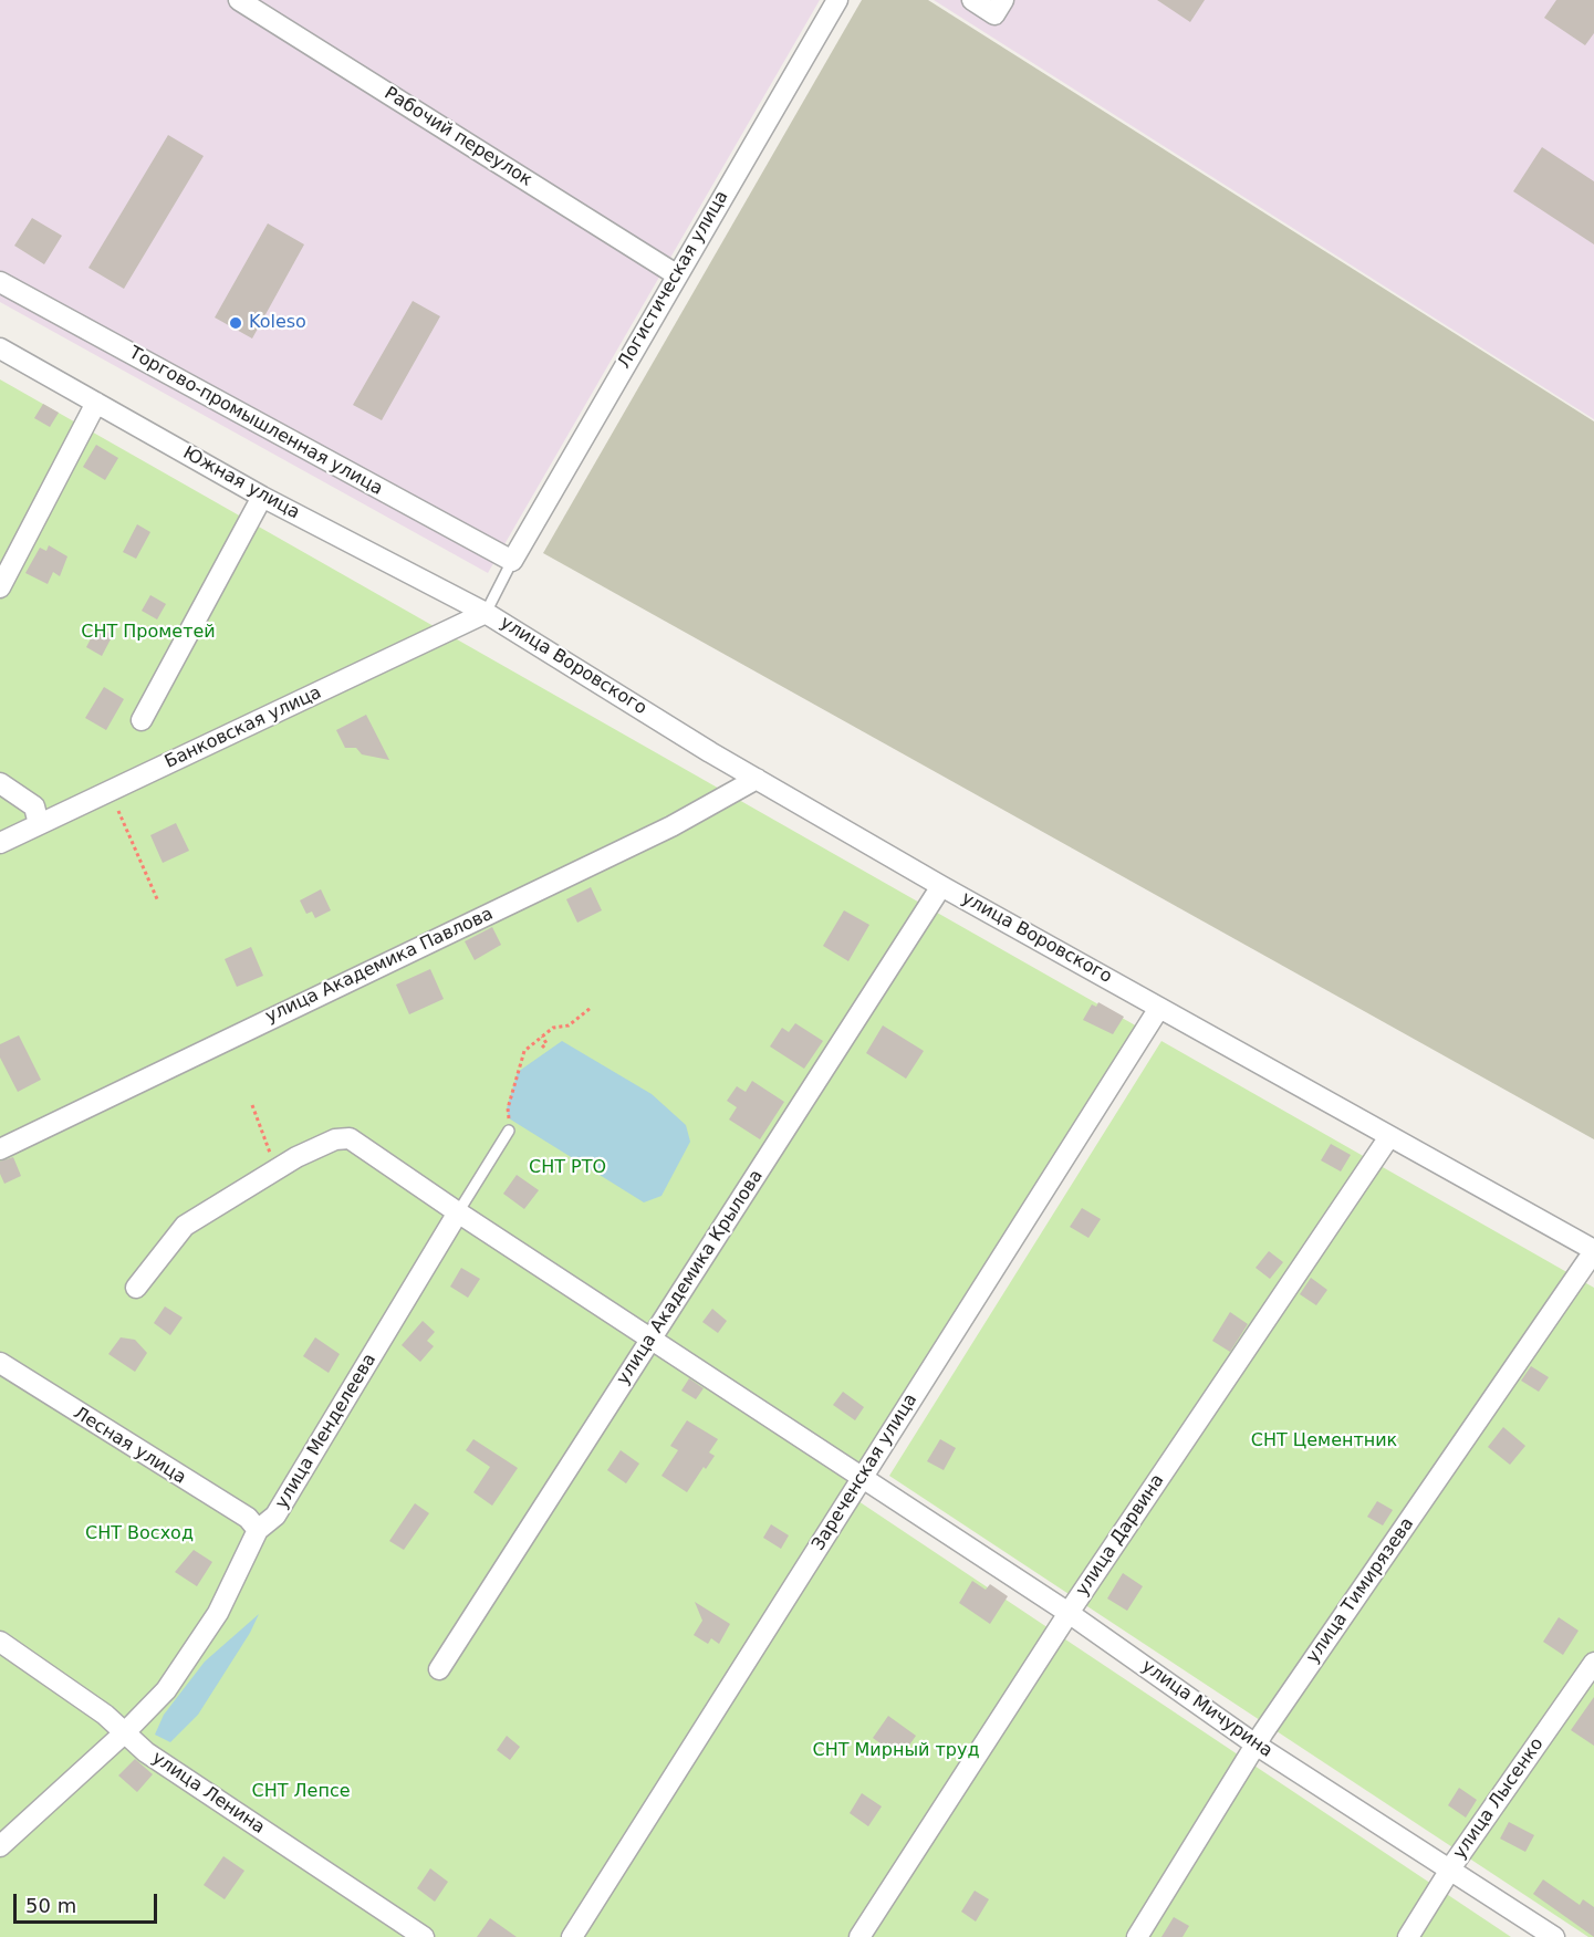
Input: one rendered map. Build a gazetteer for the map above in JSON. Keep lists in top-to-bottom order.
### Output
{
  "streets": {
    "street": [
      "Рабочий переулок",
      "Логистическая улица",
      "Торгово-промышленная улица",
      "Южная улица",
      "улица Воровского",
      "Банковская улица",
      "улица Академика Павлова",
      "улица Академика Крылова",
      "улица Менделеева",
      "Лесная улица",
      "Зареченская улица",
      "улица Дарвина",
      "улица Тимирязева",
      "улица Мичурина",
      "улица Ленина",
      "улица Лысенко"
    ]
  },
  "crossings": [
    ["Рабочий переулок", "Логистическая улица"],
    ["Логистическая улица", "Торгово-промышленная улица"],
    ["Южная улица", "улица Воровского"],
    ["Южная улица", "Банковская улица"],
    ["улица Воровского", "Банковская улица"],
    ["улица Воровского", "улица Академика Павлова"],
    ["улица Воровского", "улица Академика Крылова"],
    ["улица Воровского", "Зареченская улица"],
    ["улица Воровского", "улица Дарвина"],
    ["улица Воровского", "улица Тимирязева"],
    ["улица Академика Крылова", "улица Мичурина"],
    ["улица Менделеева", "Лесная улица"],
    ["улица Менделеева", "улица Мичурина"],
    ["улица Менделеева", "улица Ленина"],
    ["Зареченская улица", "улица Мичурина"],
    ["улица Дарвина", "улица Мичурина"],
    ["улица Тимирязева", "улица Мичурина"],
    ["улица Мичурина", "улица Лысенко"]
  ],
  "parks": [
    "СНТ Прометей",
    "СНТ РТО",
    "СНТ Цементник",
    "СНТ Восход",
    "СНТ Мирный труд",
    "СНТ Лепсе"
  ],
  "places": ["Koleso"],
  "scale_bar": "50 m"
}
